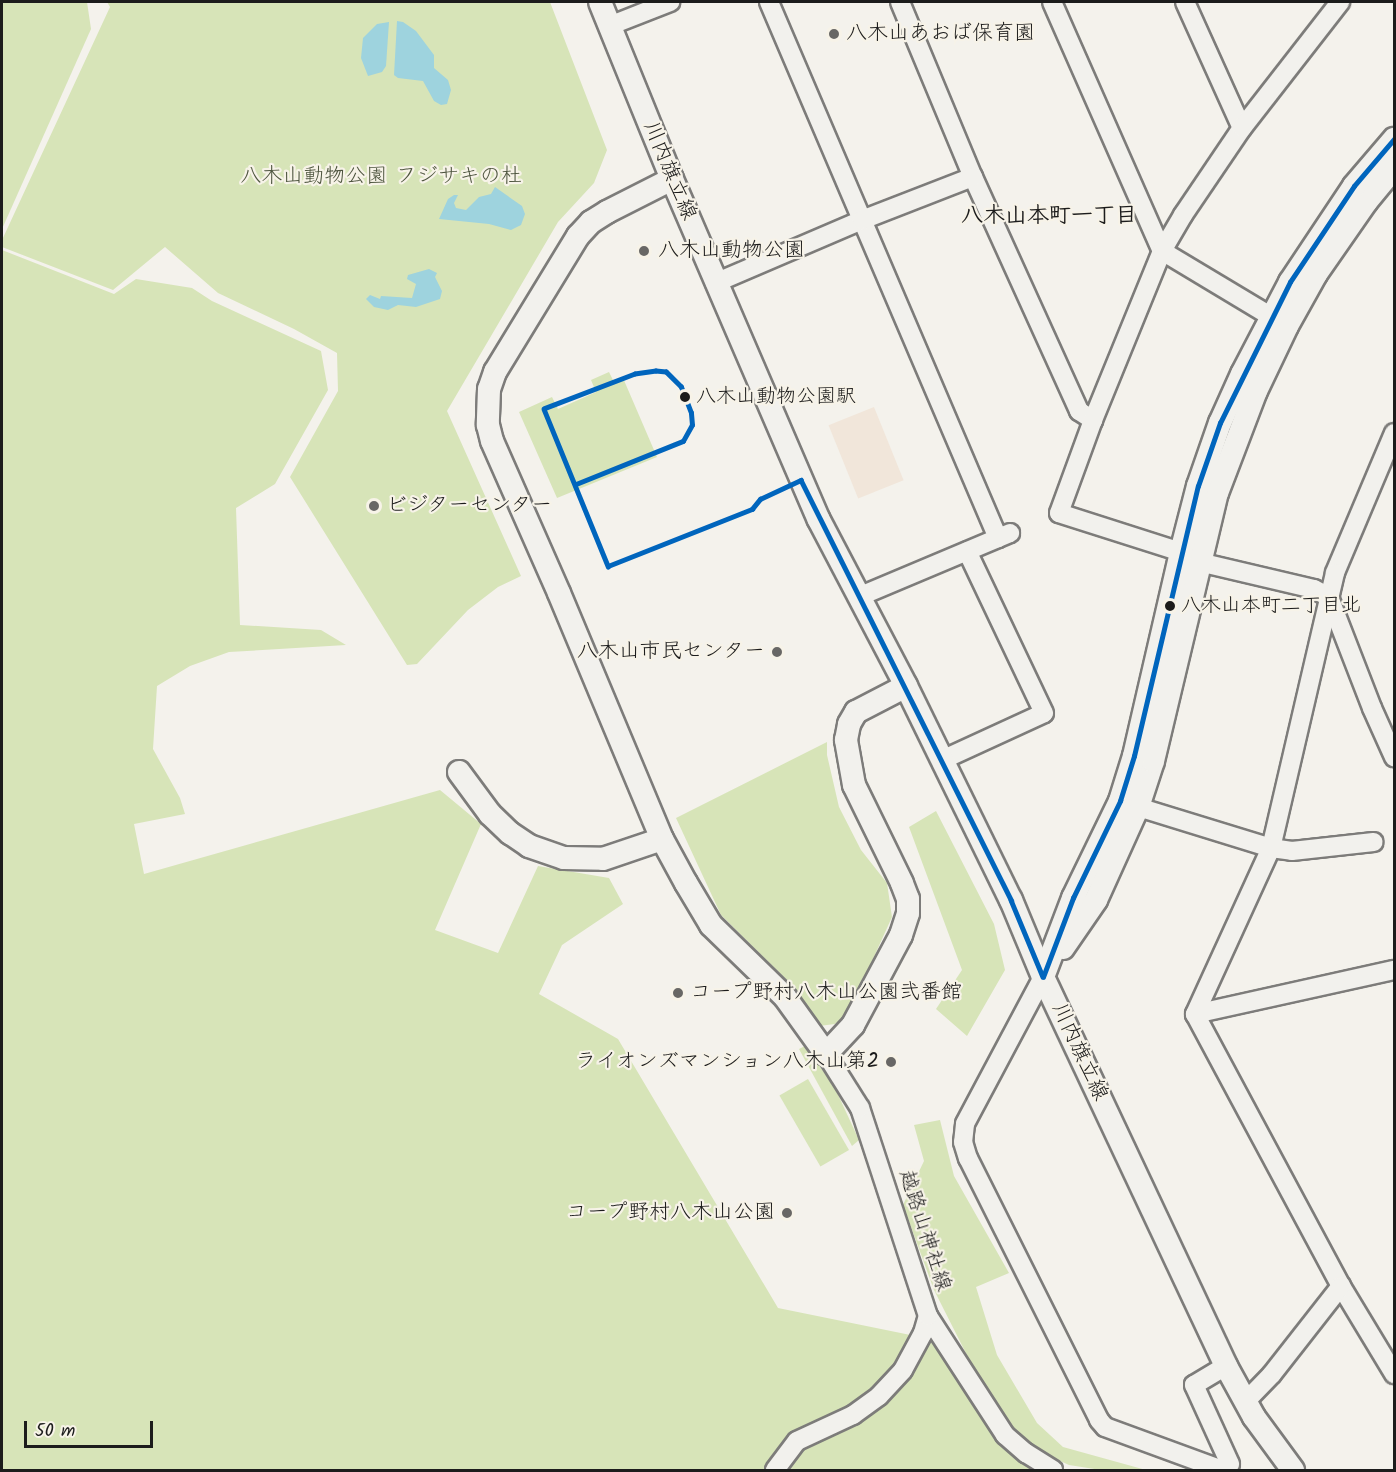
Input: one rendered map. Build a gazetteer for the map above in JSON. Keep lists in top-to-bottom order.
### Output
{
  "streets": {
    "street": ["川内旗立線", "越路山神社線"]
  },
  "districts": ["八木山本町一丁目"],
  "parks": ["八木山動物公園 フジサキの杜"],
  "places": [
    "八木山あおば保育園",
    "八木山動物公園",
    "八木山動物公園駅",
    "ビジターセンター",
    "八木山本町二丁目北",
    "八木山市民センター",
    "コープ野村八木山公園弐番館",
    "ライオンズマンション八木山第2",
    "コープ野村八木山公園"
  ],
  "scale_bar": "50 m"
}
